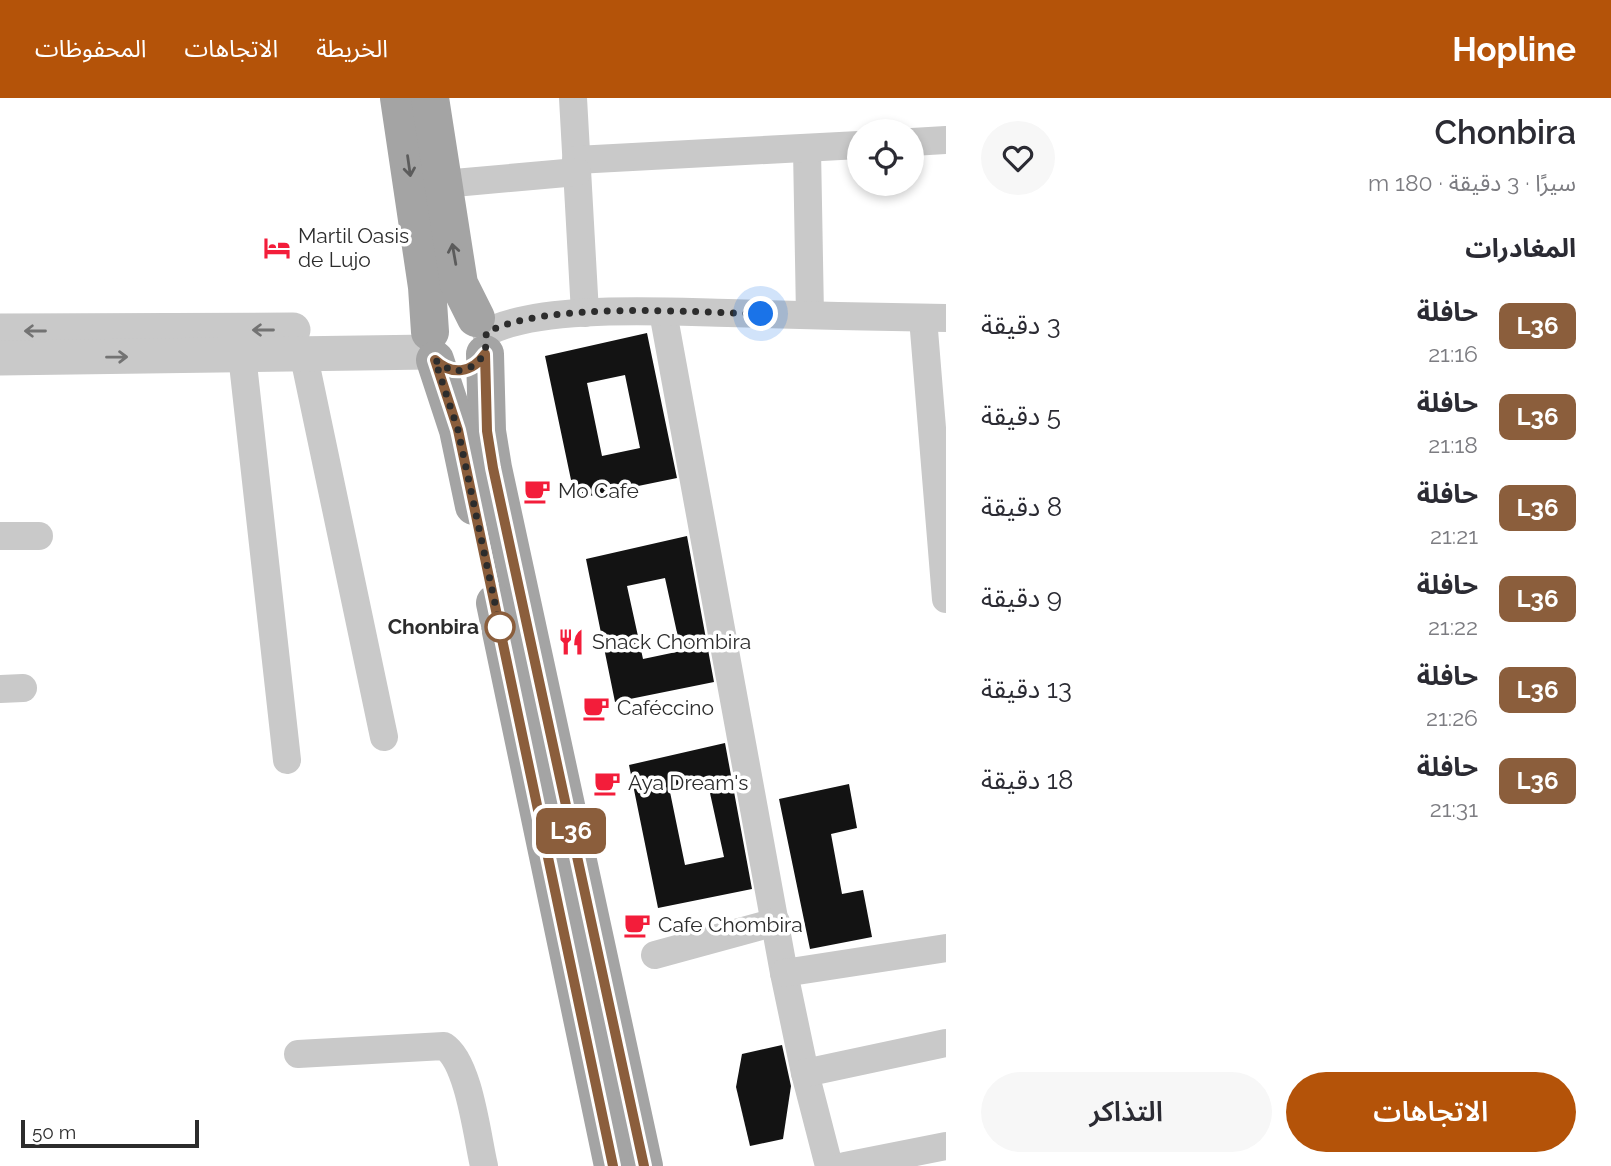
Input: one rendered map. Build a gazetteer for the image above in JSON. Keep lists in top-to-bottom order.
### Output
{
  "places": {
    "hotel": ["Martil Oasis de Lujo"],
    "cafe": [
      "Mo Cafe",
      "Caféccino",
      "Aya Dream's",
      "Cafe Chombira"
    ],
    "other": ["Chonbira"],
    "restaurant": ["Snack Chombira"]
  },
  "lines": ["bus line L36"],
  "scale_bar": "50 m",
  "page": {
    "header": "Hopline",
    "nav": ["الخريطة", "الاتجاهات", "المحفوظات"],
    "heading": [
      ["Chonbira", "سيرًا · 3 دقيقة · 180 m"],
      "المغادرات"
    ],
    "on_map": "L36",
    "list": [
      {
        "mark": "L36",
        "name": "حافلة",
        "note": "21:16",
        "value": "3 دقيقة"
      },
      {
        "mark": "L36",
        "name": "حافلة",
        "note": "21:18",
        "value": "5 دقيقة"
      },
      {
        "mark": "L36",
        "name": "حافلة",
        "note": "21:21",
        "value": "8 دقيقة"
      },
      {
        "mark": "L36",
        "name": "حافلة",
        "note": "21:22",
        "value": "9 دقيقة"
      },
      {
        "mark": "L36",
        "name": "حافلة",
        "note": "21:26",
        "value": "13 دقيقة"
      },
      {
        "mark": "L36",
        "name": "حافلة",
        "note": "21:31",
        "value": "18 دقيقة"
      }
    ],
    "buttons": ["الاتجاهات", "التذاكر"],
    "scale": "50 m"
  }
}
